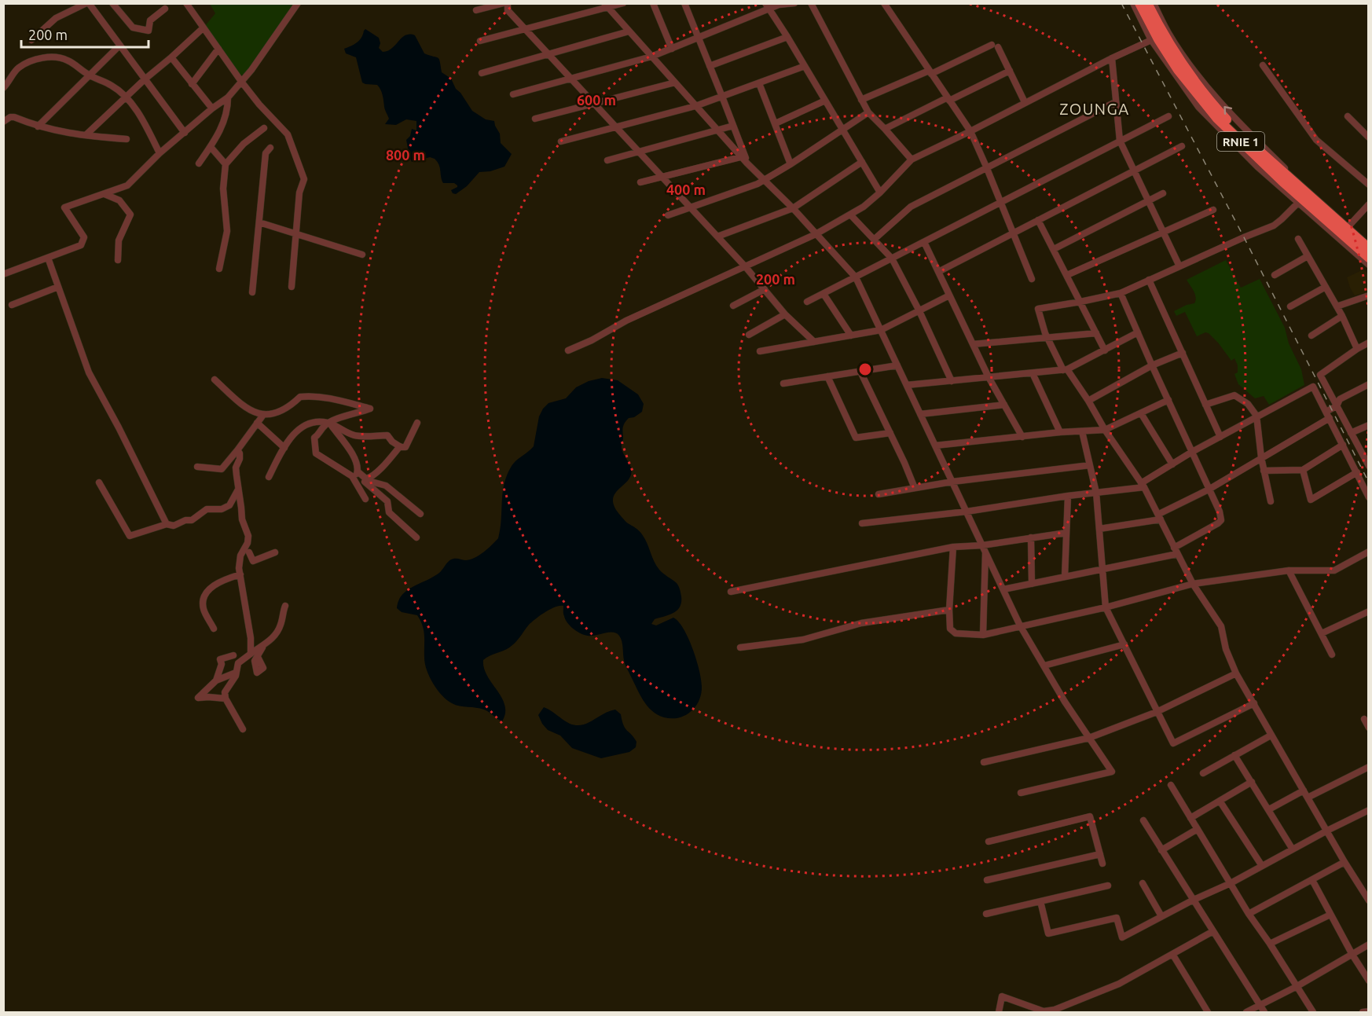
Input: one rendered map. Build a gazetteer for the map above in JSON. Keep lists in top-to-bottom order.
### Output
{
  "streets": {
    "highway": ["RNIE 1"]
  },
  "districts": ["ZOUNGA"],
  "scale_bar": "200 m",
  "rings": [
    "600 m",
    "800 m",
    "400 m",
    "200 m"
  ]
}
